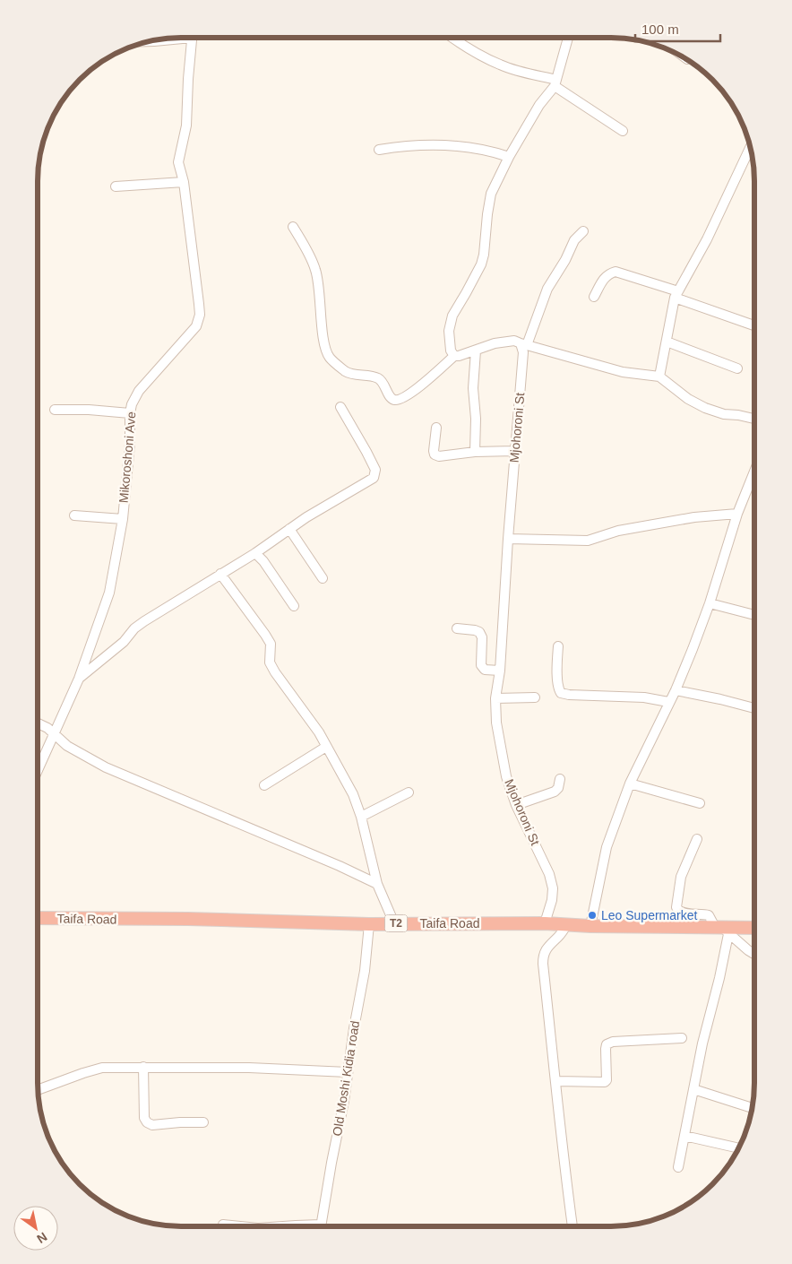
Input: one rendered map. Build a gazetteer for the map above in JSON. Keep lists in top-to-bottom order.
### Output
{
  "streets": {
    "highway": ["Taifa Road", "T2"],
    "street": ["Mjohoroni St", "Mikoroshoni Ave", "Old Moshi Kidia road"]
  },
  "crossings": [
    ["Mjohoroni St", "Taifa Road"],
    ["Taifa Road", "Old Moshi Kidia road"]
  ],
  "places": ["Leo Supermarket"],
  "scale_bar": "100 m",
  "north": "bottom right"
}
